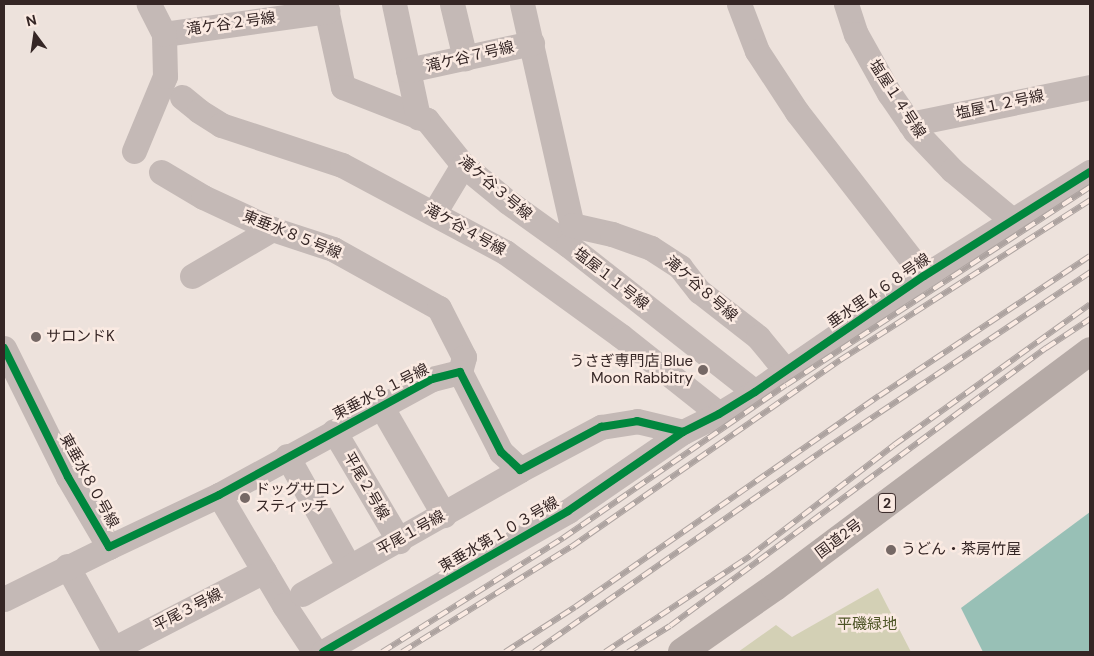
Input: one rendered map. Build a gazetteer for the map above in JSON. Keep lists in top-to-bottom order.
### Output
{
  "streets": {
    "highway": ["2", "国道2号"],
    "street": [
      "滝ケ谷２号線",
      "滝ケ谷７号線",
      "塩屋１４号線",
      "塩屋１２号線",
      "滝ケ谷３号線",
      "滝ケ谷４号線",
      "東垂水８５号線",
      "塩屋１１号線",
      "滝ケ谷８号線",
      "垂水里４６８号線",
      "東垂水８１号線",
      "東垂水８０号線",
      "平尾２号線",
      "平尾１号線",
      "東垂水第１０３号線",
      "平尾３号線"
    ]
  },
  "crossings": [
    ["滝ケ谷２号線", "滝ケ谷３号線"],
    ["滝ケ谷７号線", "塩屋１１号線"],
    ["塩屋１４号線", "塩屋１２号線"],
    ["塩屋１４号線", "垂水里４６８号線"],
    ["滝ケ谷３号線", "塩屋１１号線"],
    ["滝ケ谷３号線", "滝ケ谷８号線"],
    ["滝ケ谷４号線", "垂水里４６８号線"],
    ["東垂水８５号線", "東垂水８１号線"],
    ["塩屋１１号線", "滝ケ谷８号線"],
    ["塩屋１１号線", "垂水里４６８号線"],
    ["滝ケ谷８号線", "垂水里４６８号線"],
    ["垂水里４６８号線", "東垂水第１０３号線"],
    ["東垂水８１号線", "東垂水８０号線"],
    ["東垂水８１号線", "平尾２号線"],
    ["平尾２号線", "平尾１号線"]
  ],
  "parks": ["平磯緑地"],
  "places": [
    "サロンドK",
    "うさぎ専門店 Blue Moon Rabbitry",
    "ドッグサロン スティッチ",
    "うどん・茶房竹屋"
  ],
  "north": "top"
}
